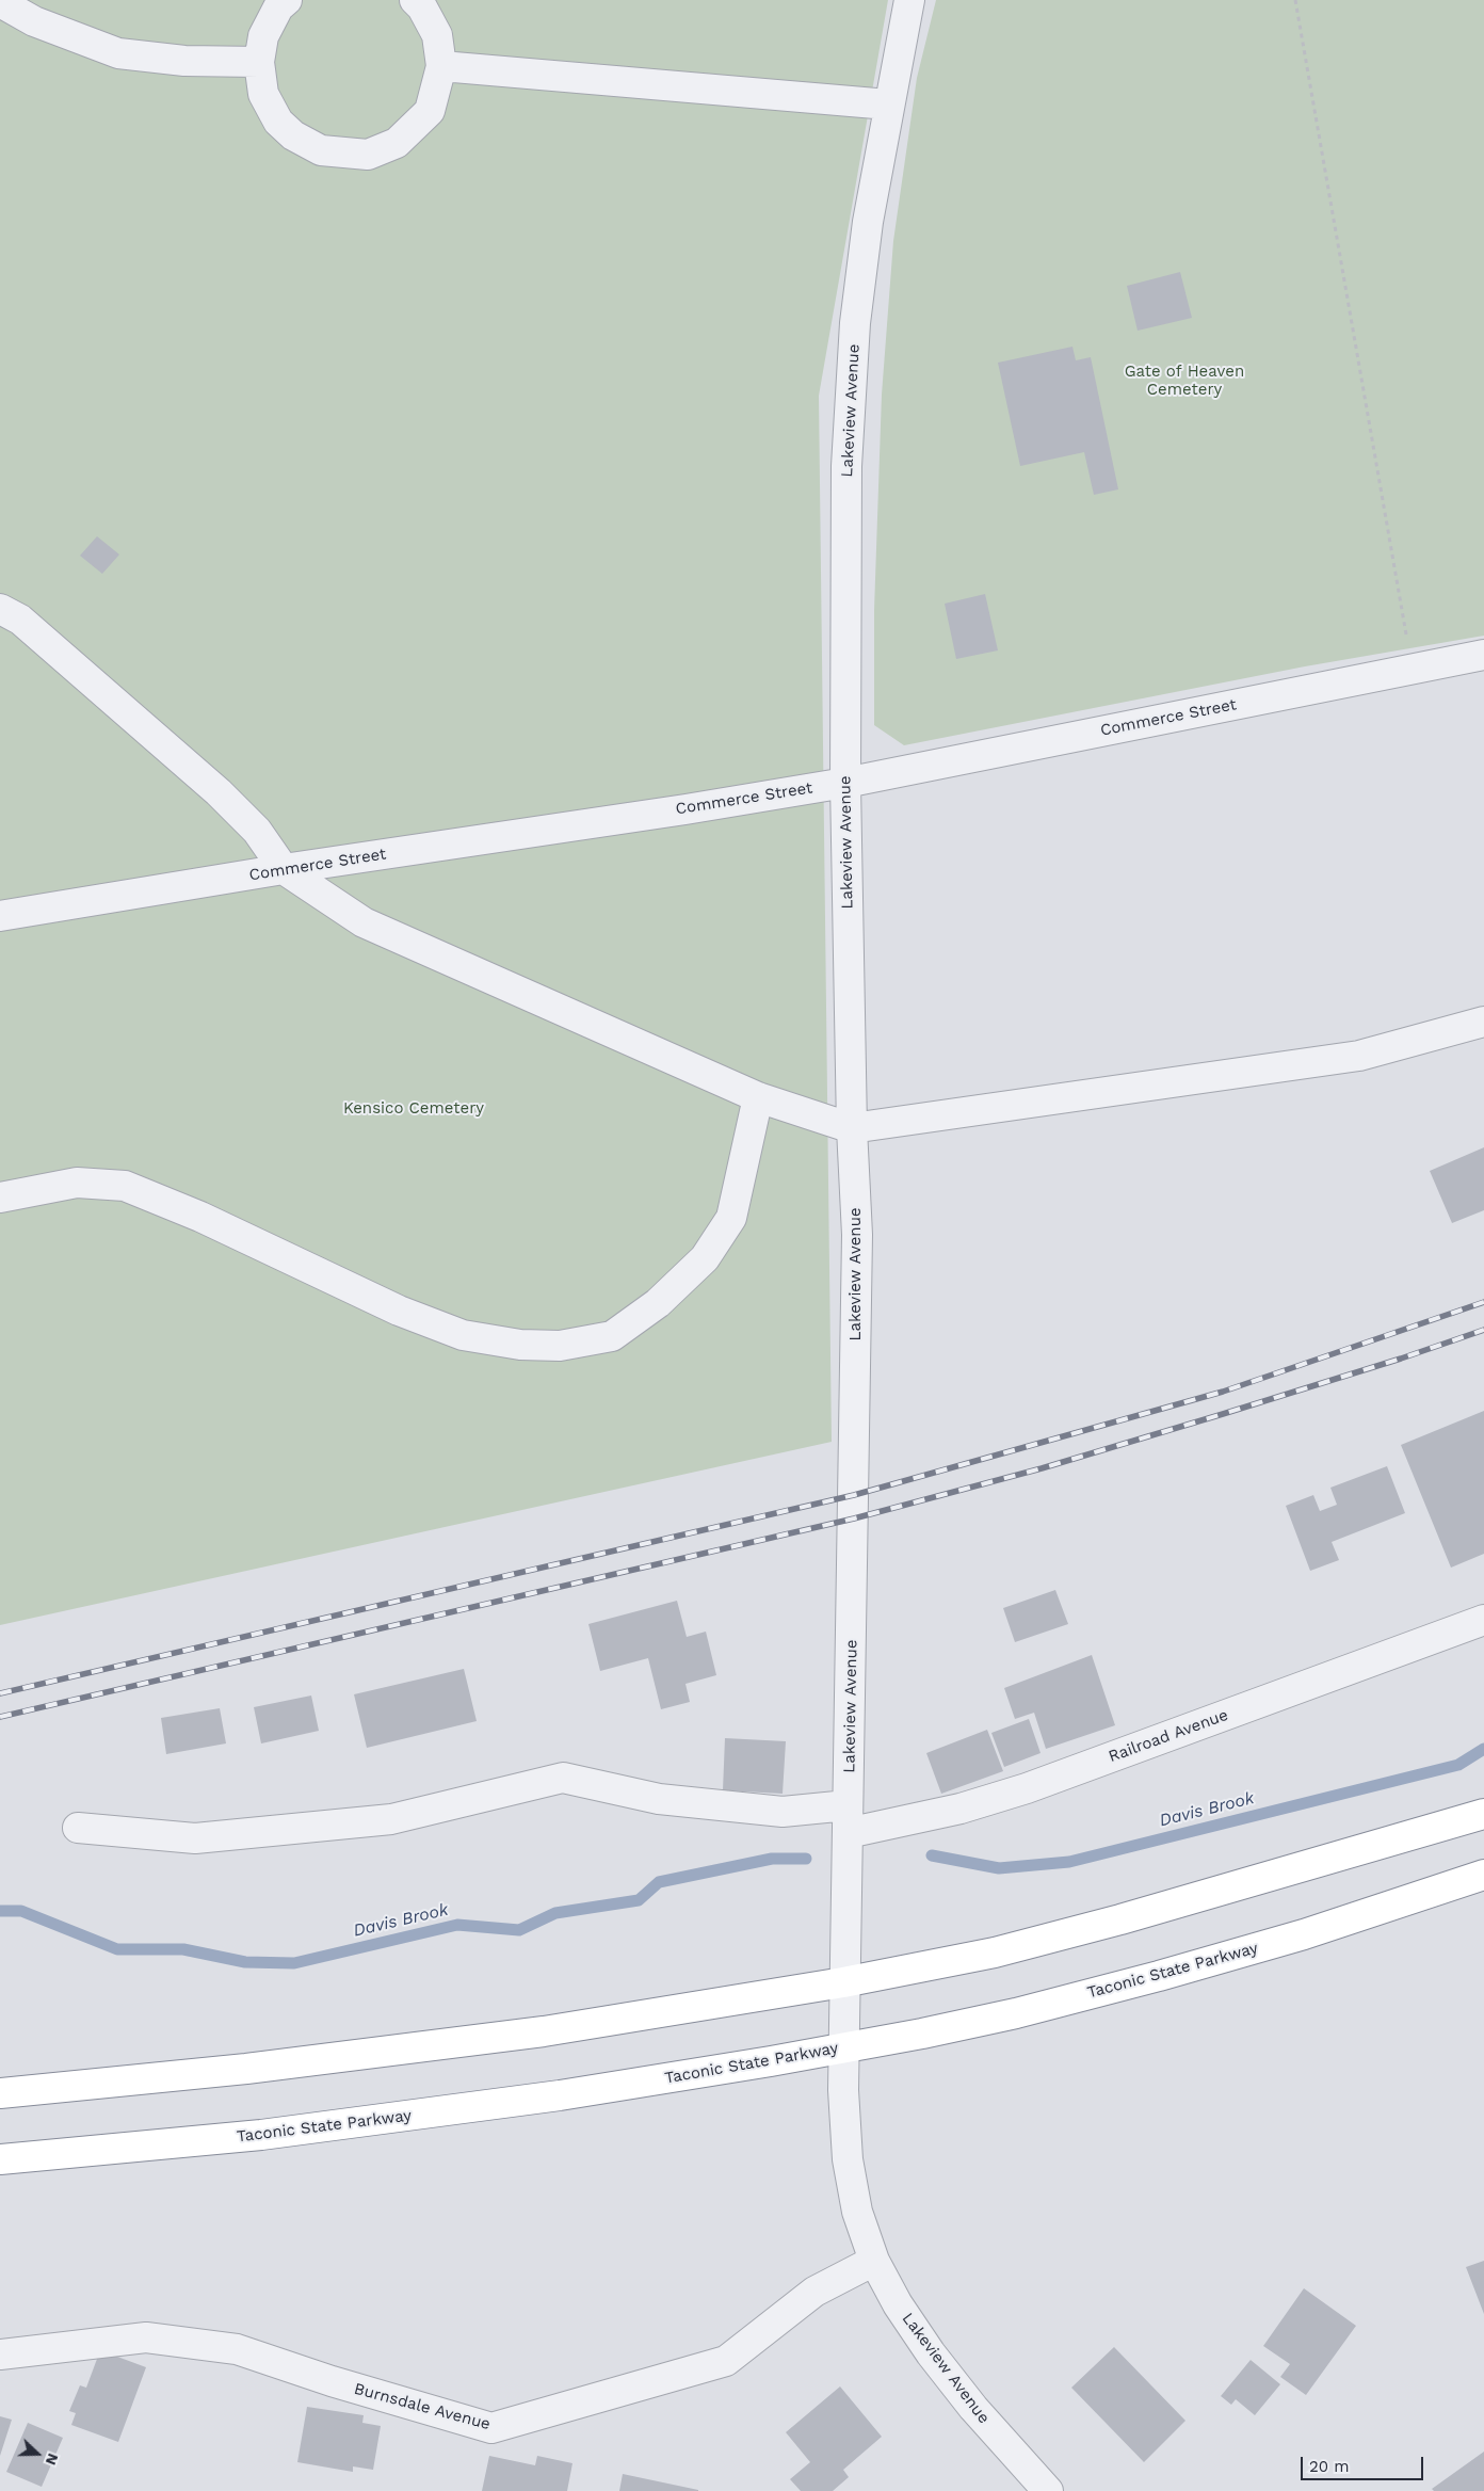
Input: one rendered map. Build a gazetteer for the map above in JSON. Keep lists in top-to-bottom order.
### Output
{
  "streets": {
    "highway": ["Taconic State Parkway"],
    "street": [
      "Lakeview Avenue",
      "Commerce Street",
      "Railroad Avenue",
      "Burnsdale Avenue"
    ]
  },
  "crossings": [
    ["Lakeview Avenue", "Commerce Street"],
    ["Lakeview Avenue", "Railroad Avenue"],
    ["Lakeview Avenue", "Taconic State Parkway"],
    ["Lakeview Avenue", "Burnsdale Avenue"]
  ],
  "water": ["Davis Brook"],
  "parks": ["Gate of Heaven Cemetery", "Kensico Cemetery"],
  "scale_bar": "20 m",
  "north": "right"
}
